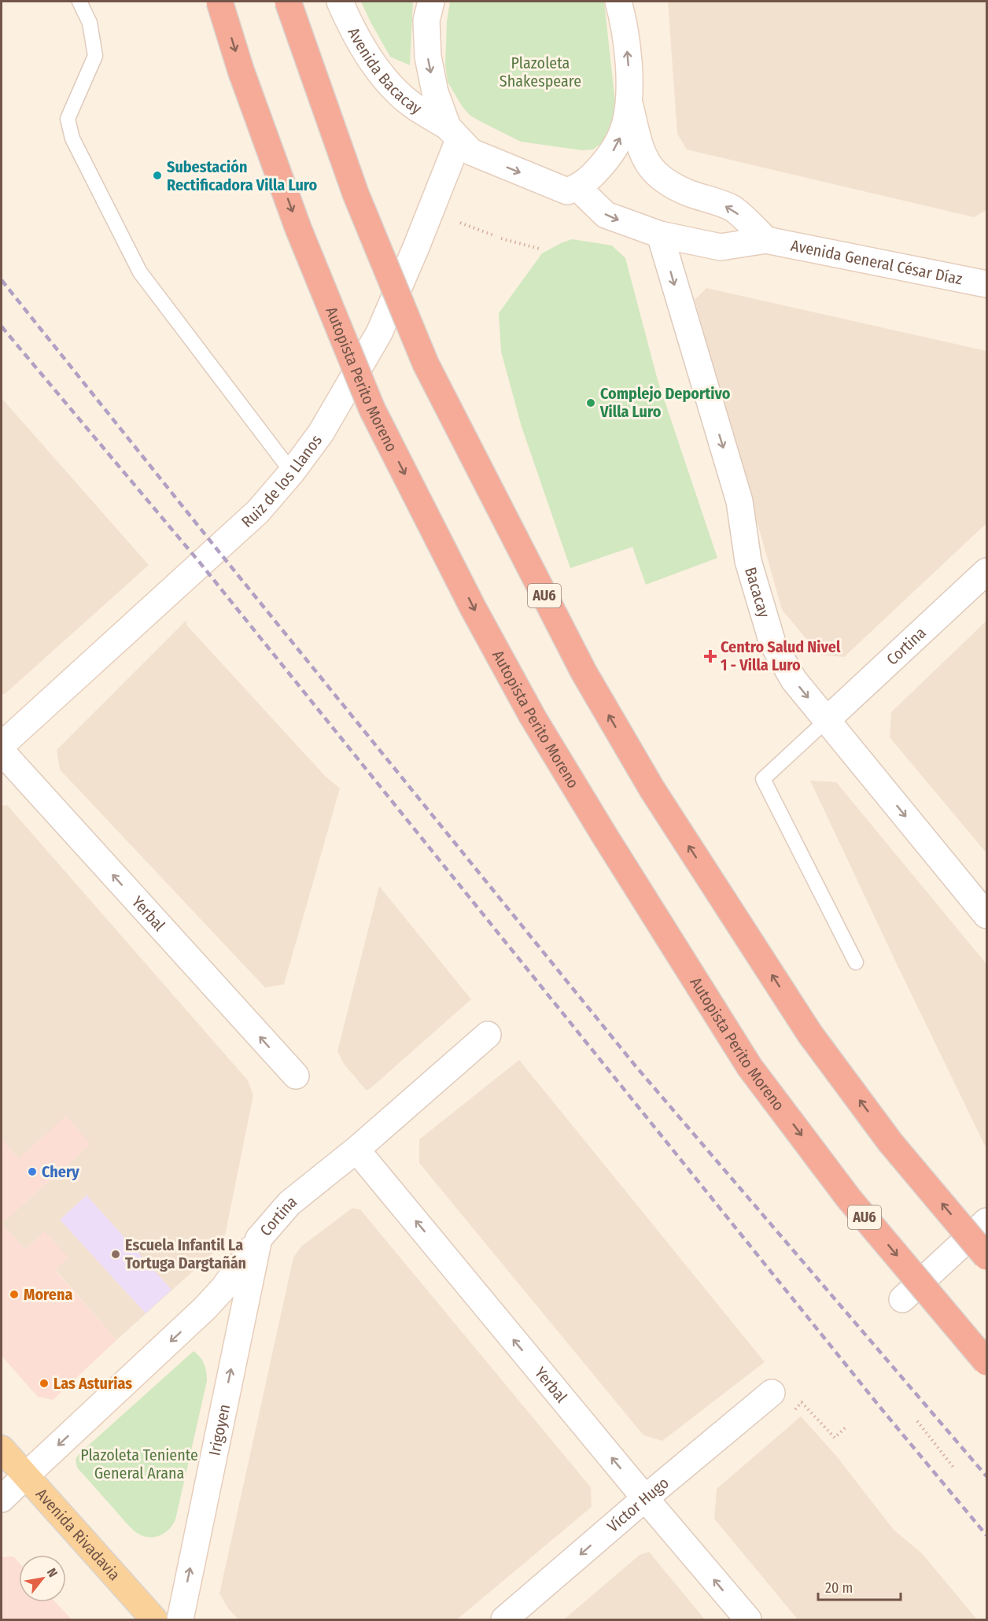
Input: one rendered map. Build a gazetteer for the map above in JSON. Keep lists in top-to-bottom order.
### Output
{
  "streets": {
    "highway": ["Autopista Perito Moreno", "AU6"],
    "main road": ["Avenida Rivadavia"],
    "street": [
      "Avenida Bacacay",
      "Avenida General César Díaz",
      "Ruiz de los Llanos",
      "Bacacay",
      "Cortina",
      "Yerbal",
      "Irigoyen",
      "Víctor Hugo"
    ]
  },
  "crossings": [
    ["Avenida Bacacay", "Avenida General César Díaz"],
    ["Avenida Bacacay", "Ruiz de los Llanos"],
    ["Avenida General César Díaz", "Bacacay"],
    ["Bacacay", "Cortina"],
    ["Cortina", "Yerbal"],
    ["Cortina", "Irigoyen"],
    ["Cortina", "Avenida Rivadavia"],
    ["Yerbal", "Víctor Hugo"]
  ],
  "one_way": [
    "Avenida Bacacay",
    "Bacacay",
    "Yerbal",
    "Irigoyen",
    "Víctor Hugo"
  ],
  "parks": ["Plazoleta Shakespeare", "Plazoleta Teniente General Arana"],
  "places": {
    "other": [
      "Subestación Rectificadora Villa Luro",
      "Complejo Deportivo Villa Luro",
      "Chery",
      "Escuela Infantil La Tortuga Dargtañán",
      "Morena",
      "Las Asturias"
    ],
    "health": ["Centro Salud Nivel 1 - Villa Luro"]
  },
  "scale_bar": "20 m",
  "north": "top right"
}
